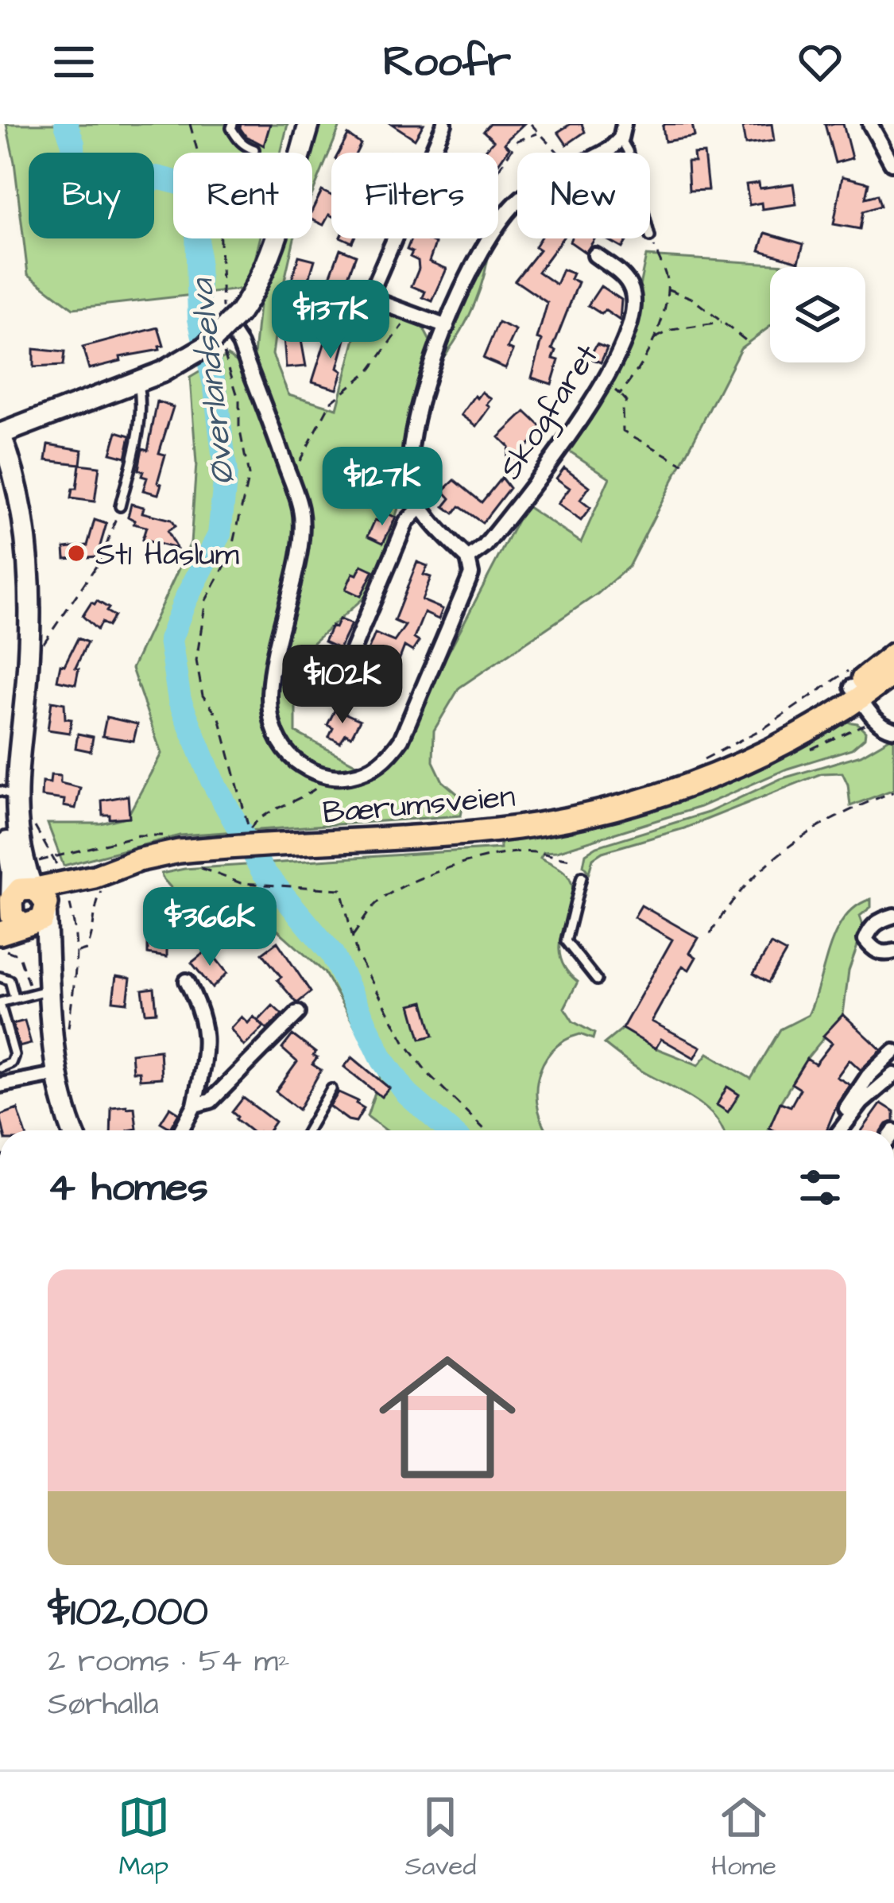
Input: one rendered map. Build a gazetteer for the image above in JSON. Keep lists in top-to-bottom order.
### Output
{
  "streets": {
    "main road": ["Bærumsveien"],
    "street": ["Skogfaret"]
  },
  "water": ["Øverlandselva"],
  "places": ["St1 Haslum"],
  "page": {
    "header": "Roofr",
    "chip": [
      "Buy",
      "Rent",
      "Filters",
      "New"
    ],
    "price": [
      "$137K",
      "$127K",
      "$102K",
      "$366K"
    ],
    "heading": "4 homes",
    "list": [
      {
        "name": "$102,000",
        "note": "2 rooms · 54 m² · Sørhalla"
      }
    ],
    "tabs": ["Map", "Saved", "Home"]
  }
}
